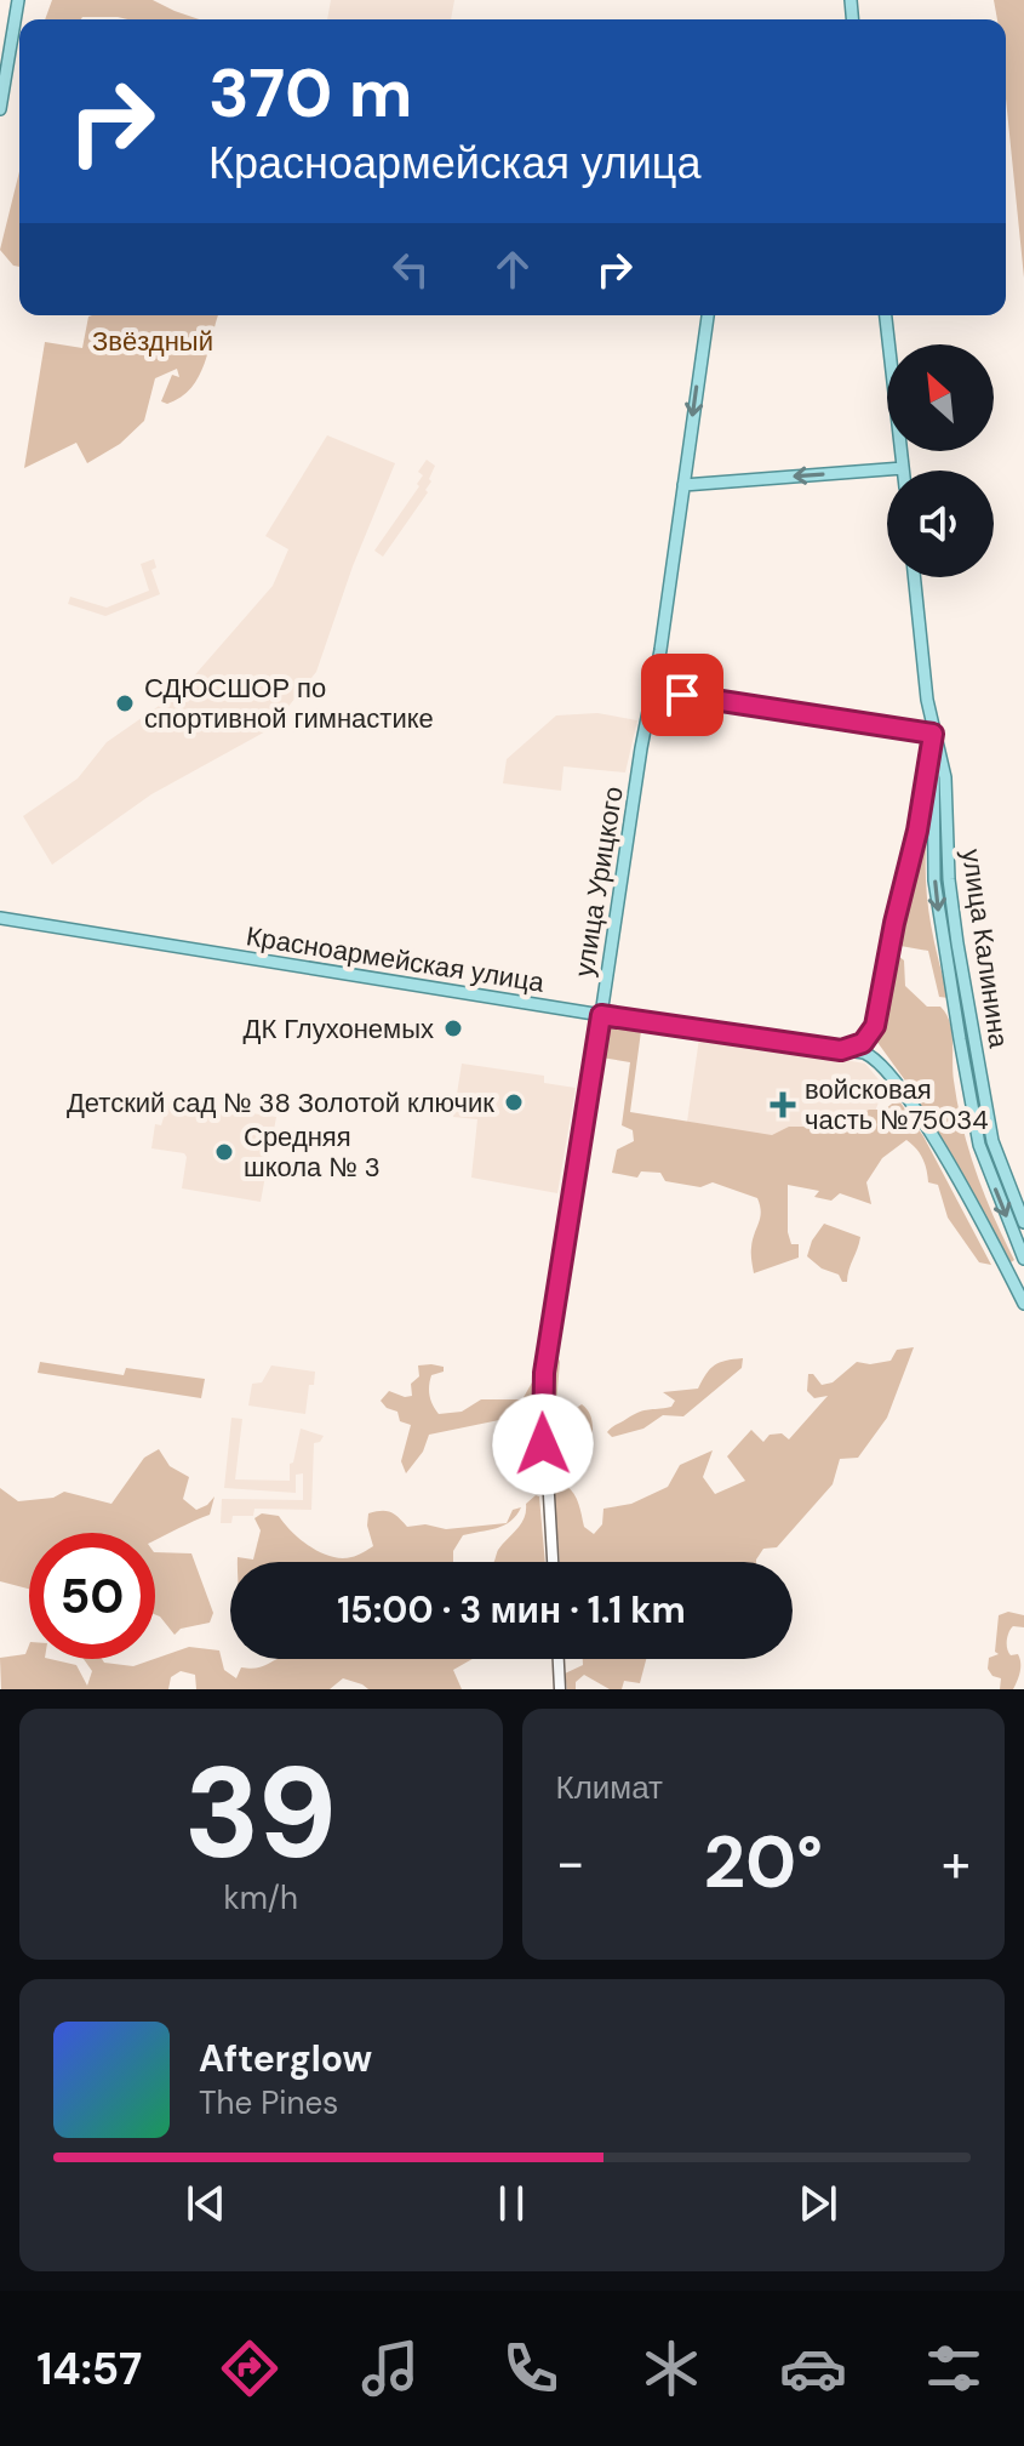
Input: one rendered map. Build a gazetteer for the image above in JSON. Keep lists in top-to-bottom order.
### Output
{
  "streets": {
    "main road": ["улица Урицкого", "улица Калинина", "Красноармейская улица"]
  },
  "crossings": [
    ["улица Урицкого", "Красноармейская улица"]
  ],
  "parks": ["Звёздный"],
  "places": {
    "other": [
      "СДЮСШОР по спортивной гимнастике",
      "ДК Глухонемых",
      "Детский сад № 38 Золотой ключик",
      "Средняя школа № 3"
    ],
    "health": ["войсковая часть №75034"]
  },
  "north": "top left",
  "page": {
    "turn": ["370 m", "Красноармейская улица"],
    "limit": "50",
    "trip": "15:00 · 3 мин · 1.1 km",
    "tile": [
      ["39", "km/h"],
      "Климат"
    ],
    "heat": ["−", "20°", "+"],
    "song": ["Afterglow", "The Pines"],
    "tabs": "14:57"
  }
}
